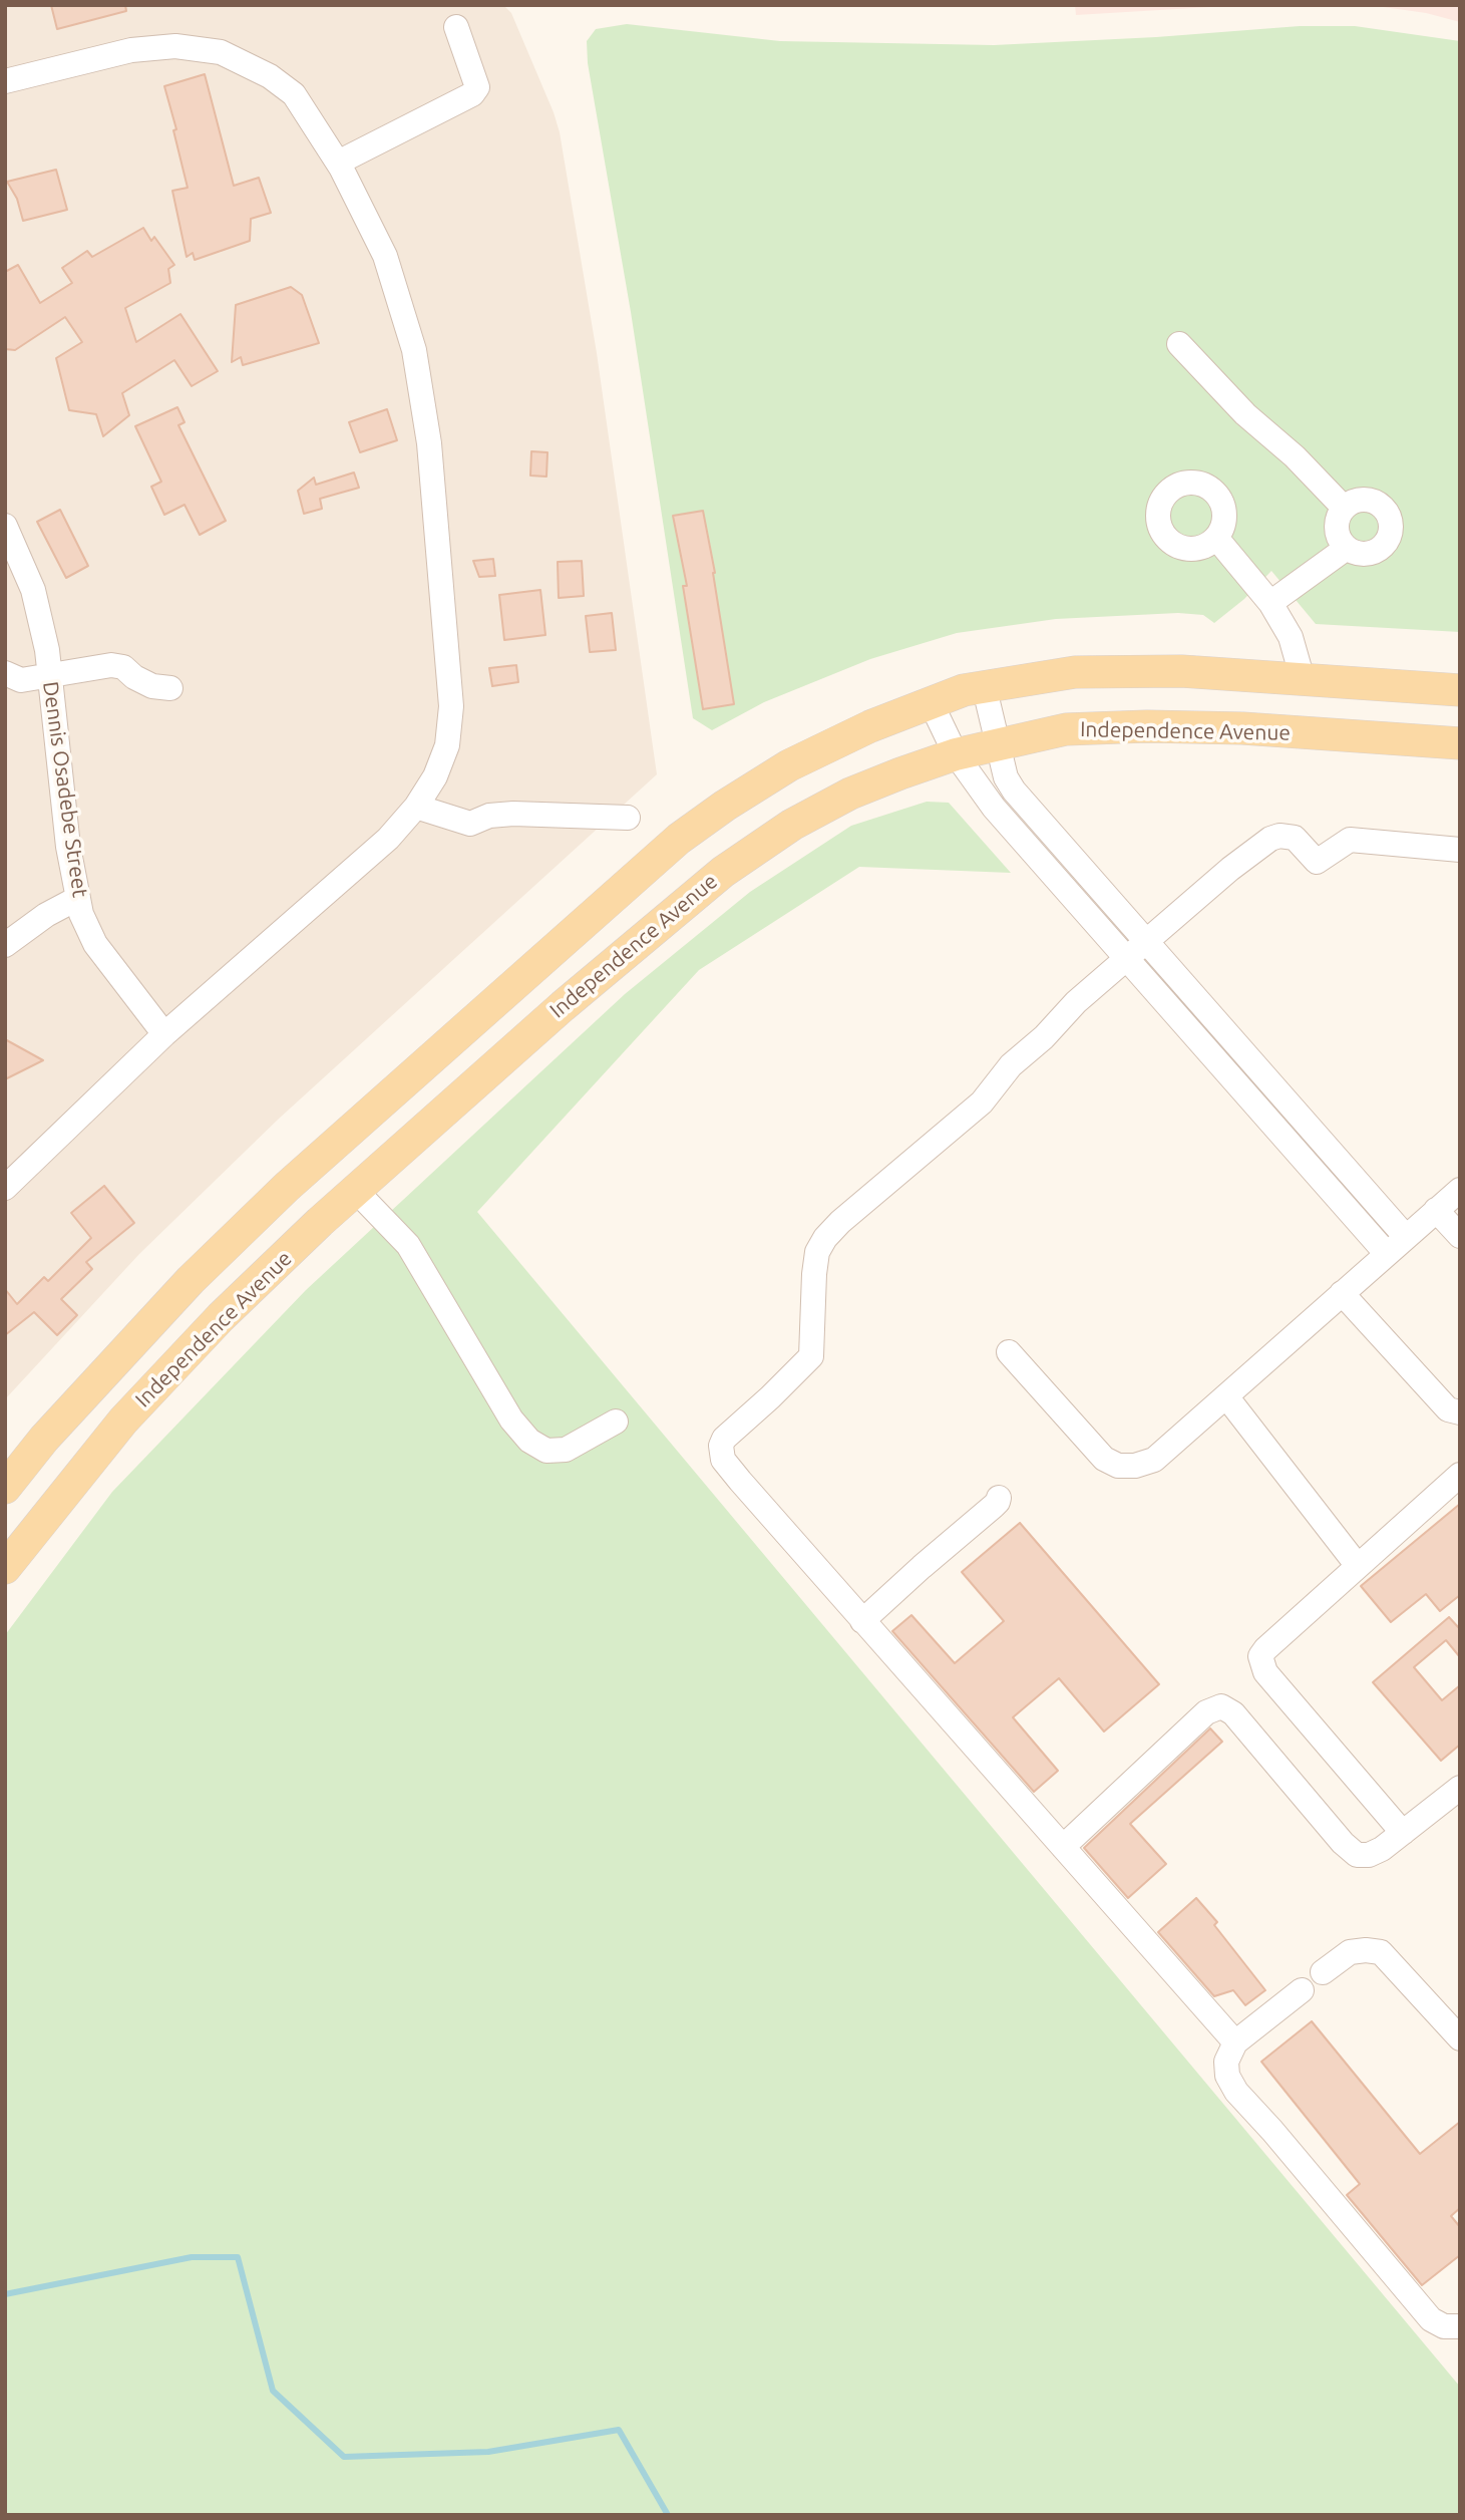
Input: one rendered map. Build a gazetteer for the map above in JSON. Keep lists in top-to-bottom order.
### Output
{
  "streets": {
    "main road": ["Independence Avenue"],
    "street": ["Dennis Osadebe Street"]
  }
}
